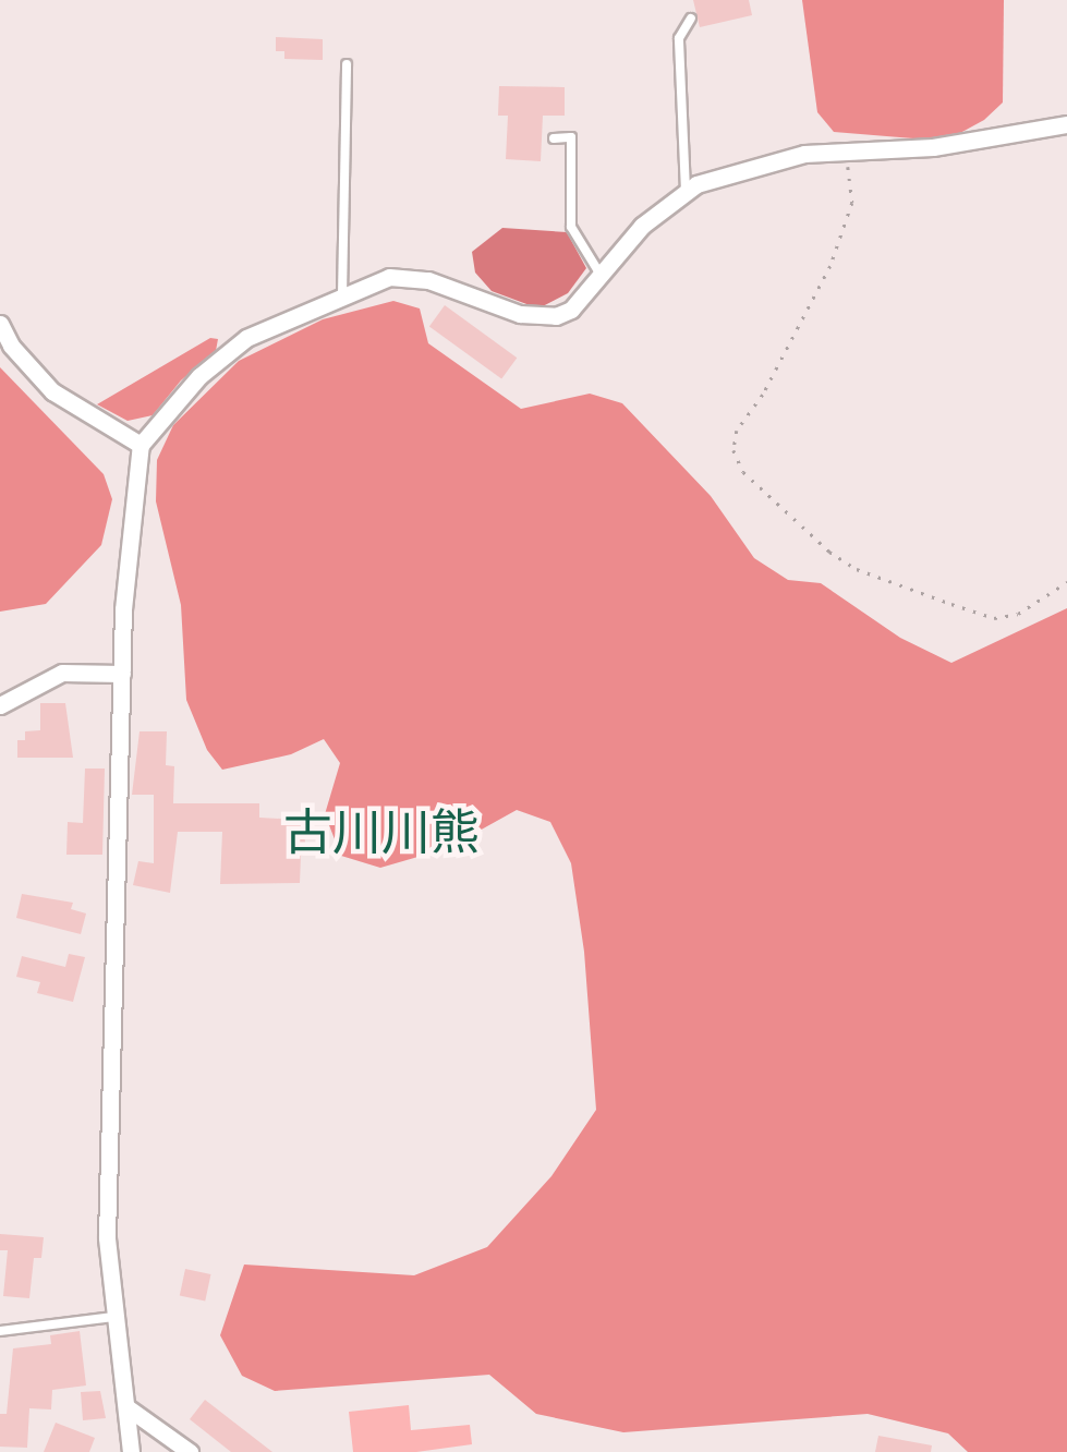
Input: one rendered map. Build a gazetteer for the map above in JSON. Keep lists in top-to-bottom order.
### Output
{
  "districts": ["古川川熊"]
}
